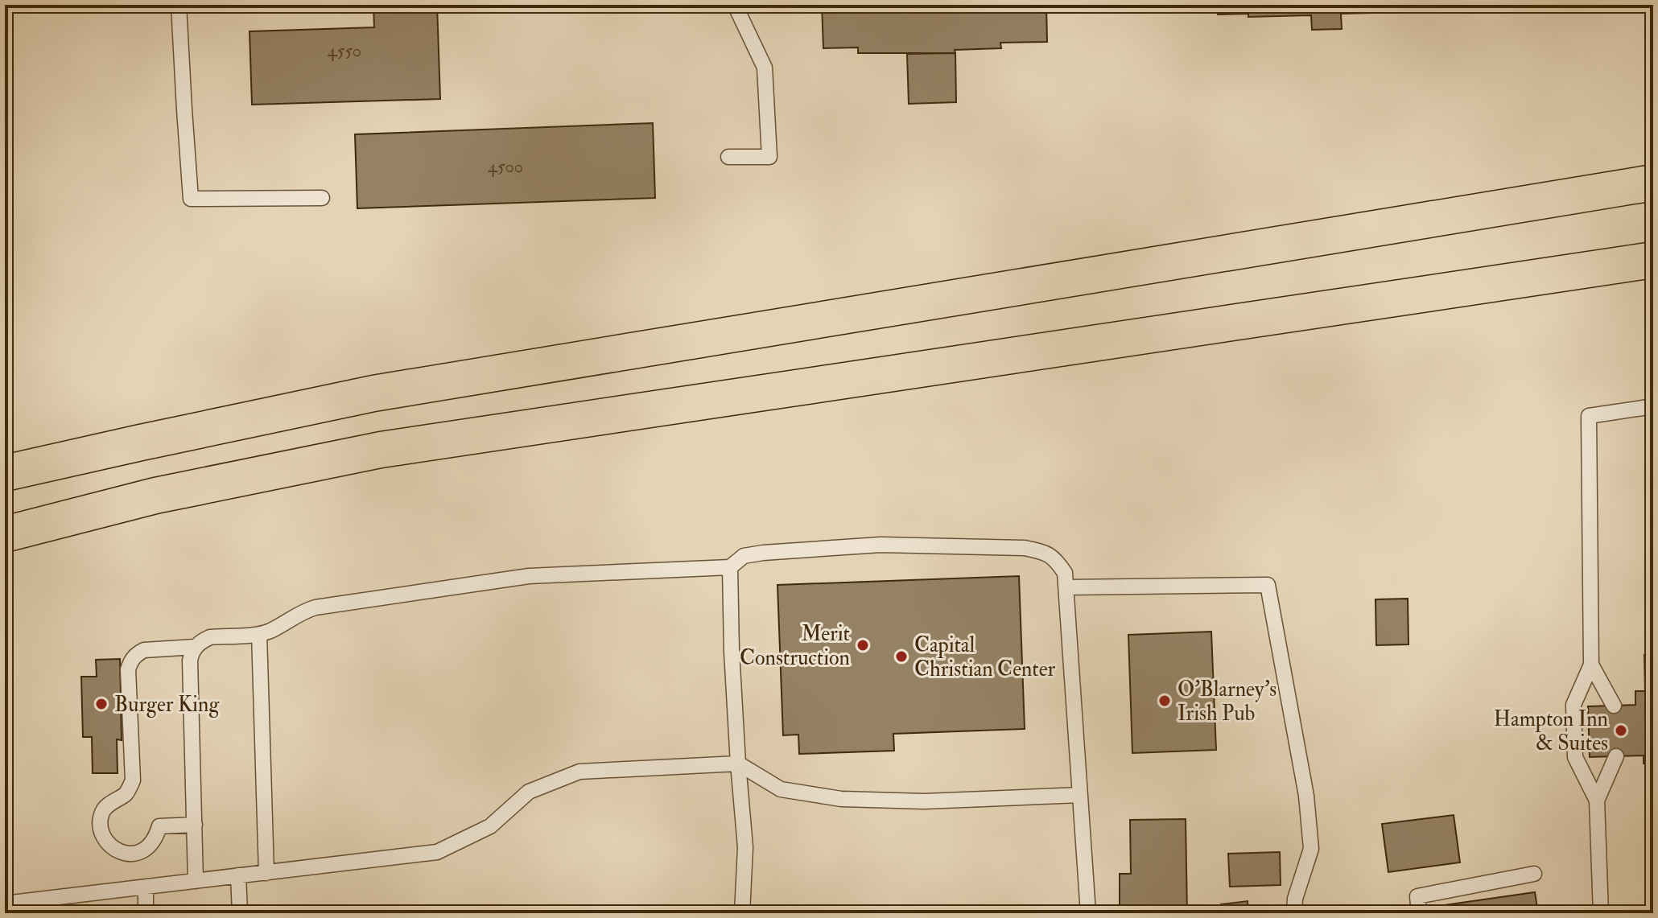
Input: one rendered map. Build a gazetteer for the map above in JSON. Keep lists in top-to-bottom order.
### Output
{
  "places": [
    "Merit Construction",
    "Capital Christian Center",
    "O'Blarney's Irish Pub",
    "Burger King",
    "Hampton Inn & Suites"
  ],
  "house_numbers": ["4550", "4500"]
}
